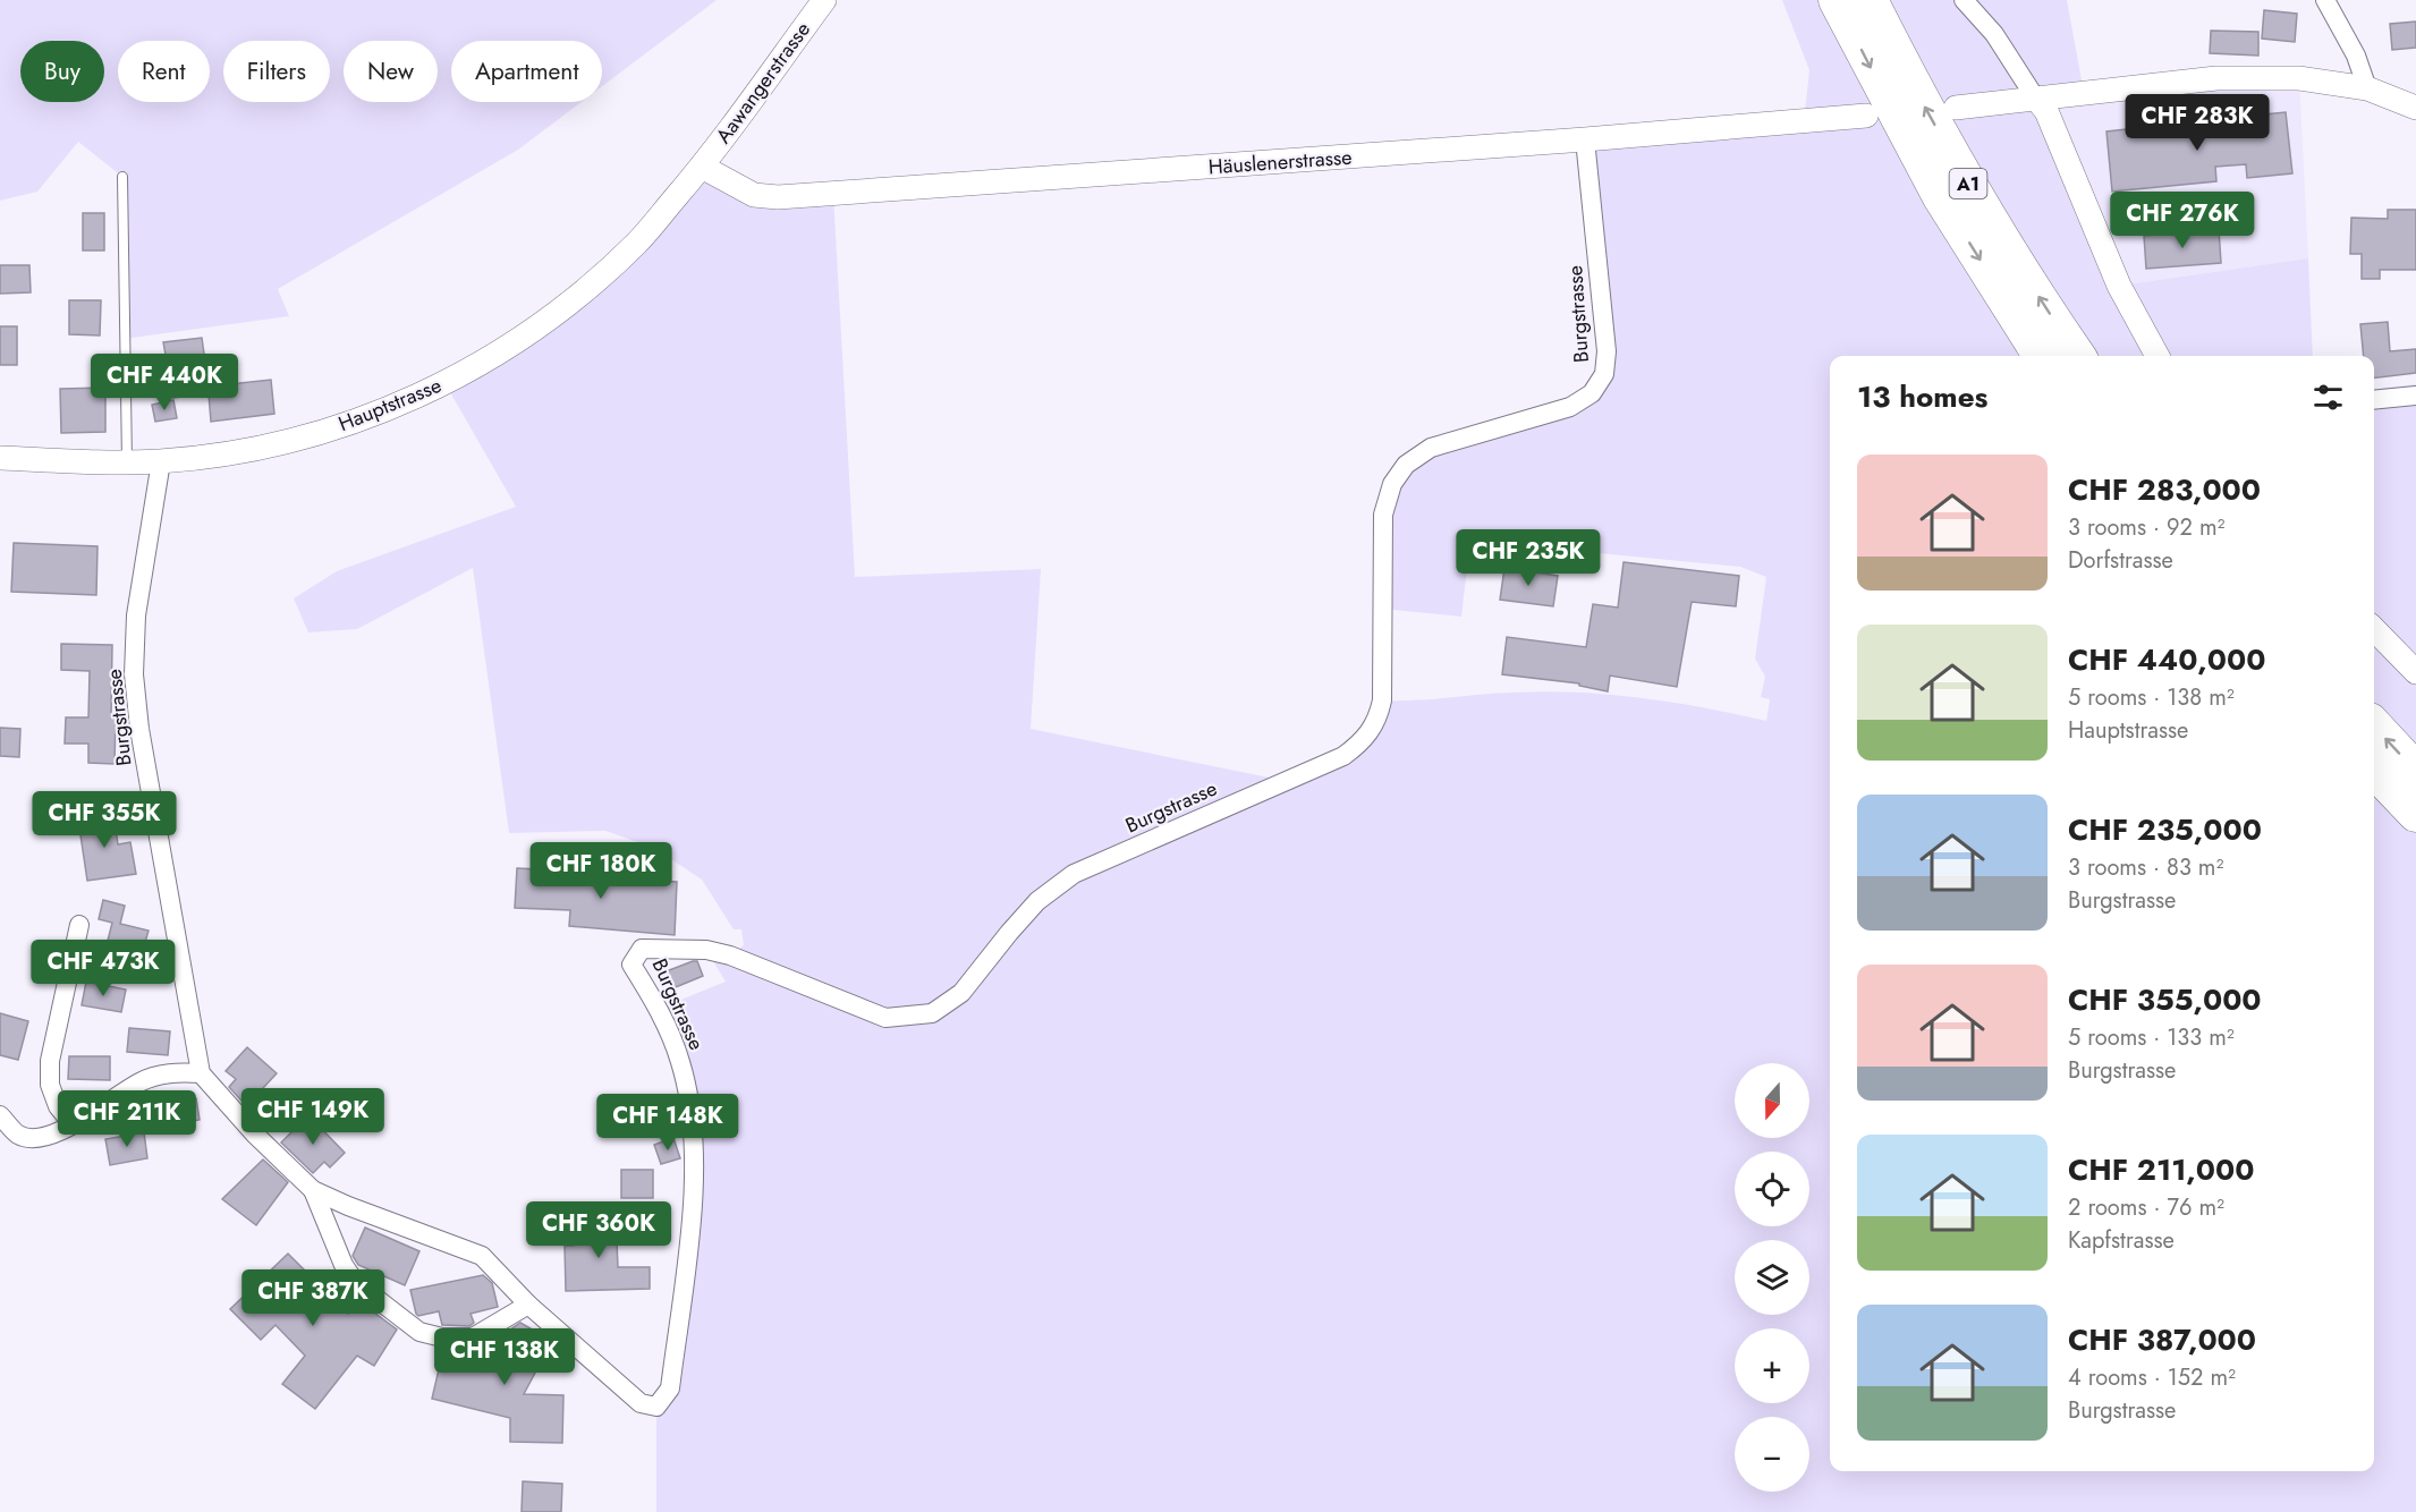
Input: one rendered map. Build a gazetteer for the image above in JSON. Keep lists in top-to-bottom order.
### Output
{
  "streets": {
    "highway": ["A1"],
    "street": [
      "Aawangerstrasse",
      "Häuslenerstrasse",
      "Burgstrasse",
      "Hauptstrasse"
    ]
  },
  "crossings": [
    ["Aawangerstrasse", "Häuslenerstrasse"],
    ["Aawangerstrasse", "Hauptstrasse"],
    ["Häuslenerstrasse", "Burgstrasse"],
    ["Häuslenerstrasse", "Hauptstrasse"],
    ["Burgstrasse", "Hauptstrasse"]
  ],
  "north": "bottom",
  "page": {
    "chip": [
      "Buy",
      "Rent",
      "Filters",
      "New",
      "Apartment"
    ],
    "price": [
      "CHF 283K",
      "CHF 276K",
      "CHF 440K",
      "CHF 235K",
      "CHF 355K",
      "CHF 180K",
      "CHF 473K",
      "CHF 149K",
      "CHF 211K",
      "CHF 148K",
      "CHF 360K",
      "CHF 387K",
      "CHF 138K"
    ],
    "heading": "13 homes",
    "list": [
      {
        "name": "CHF 283,000",
        "note": "3 rooms · 92 m² · Dorfstrasse"
      },
      {
        "name": "CHF 440,000",
        "note": "5 rooms · 138 m² · Hauptstrasse"
      },
      {
        "name": "CHF 235,000",
        "note": "3 rooms · 83 m² · Burgstrasse"
      },
      {
        "name": "CHF 355,000",
        "note": "5 rooms · 133 m² · Burgstrasse"
      },
      {
        "name": "CHF 211,000",
        "note": "2 rooms · 76 m² · Kapfstrasse"
      },
      {
        "name": "CHF 387,000",
        "note": "4 rooms · 152 m² · Burgstrasse"
      }
    ],
    "map_buttons": ["+", "−"]
  }
}
